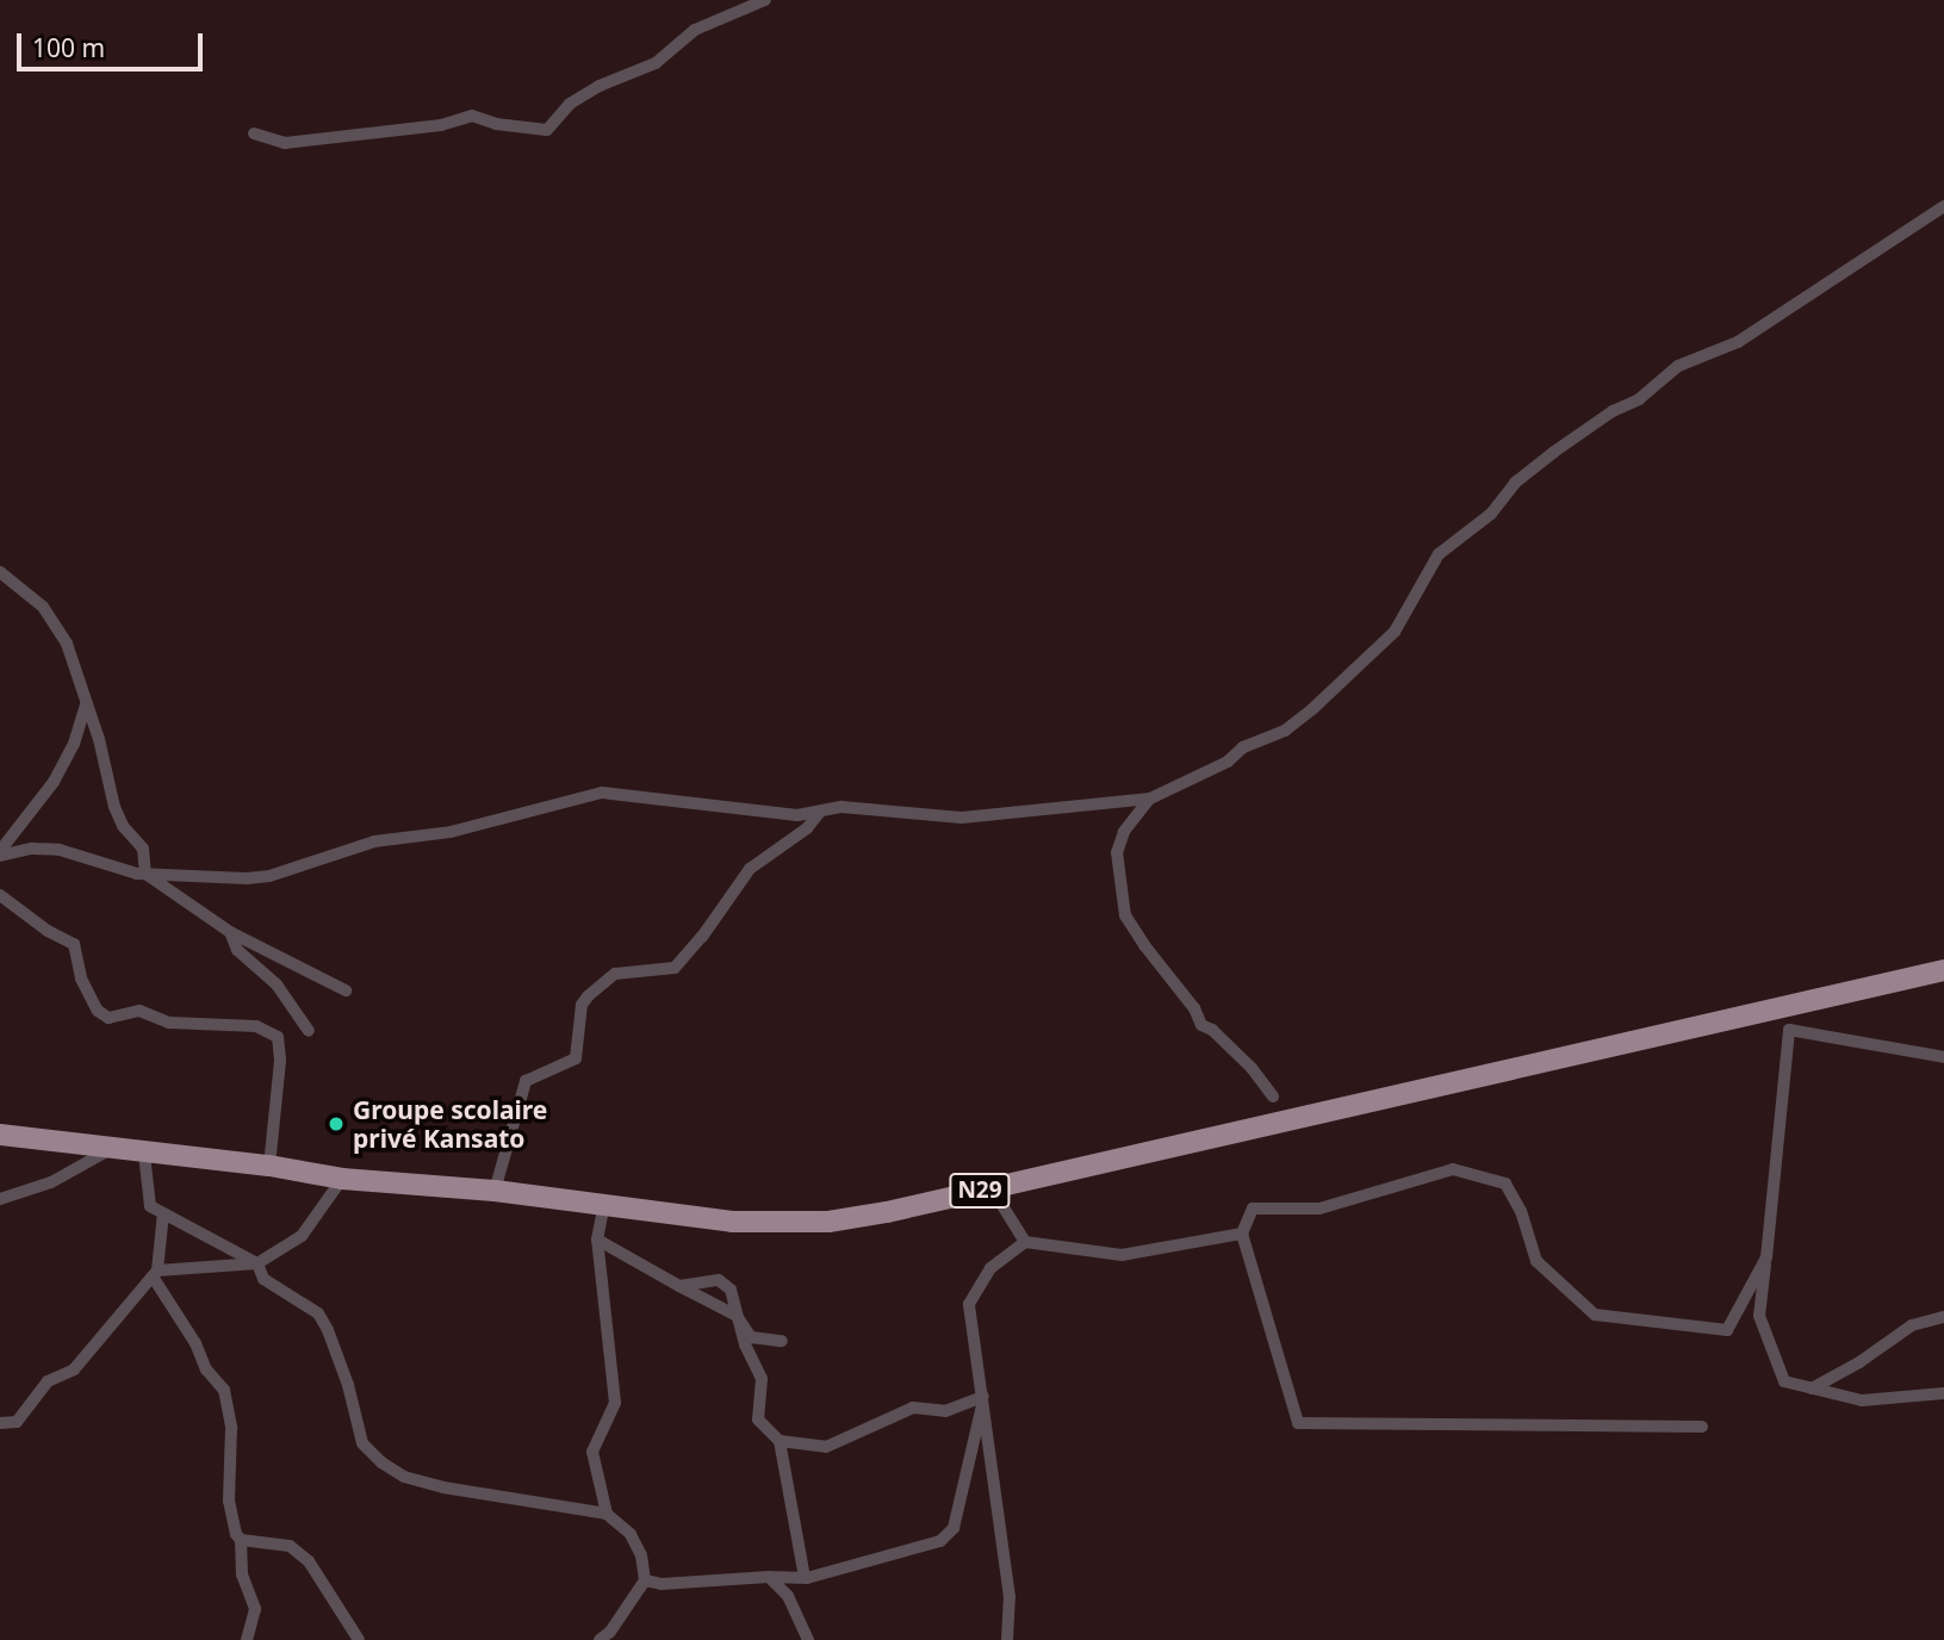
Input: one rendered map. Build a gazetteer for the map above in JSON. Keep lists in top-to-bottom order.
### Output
{
  "streets": {
    "main road": ["N29"]
  },
  "places": ["Groupe scolaire privé Kansato"],
  "scale_bar": "100 m"
}
